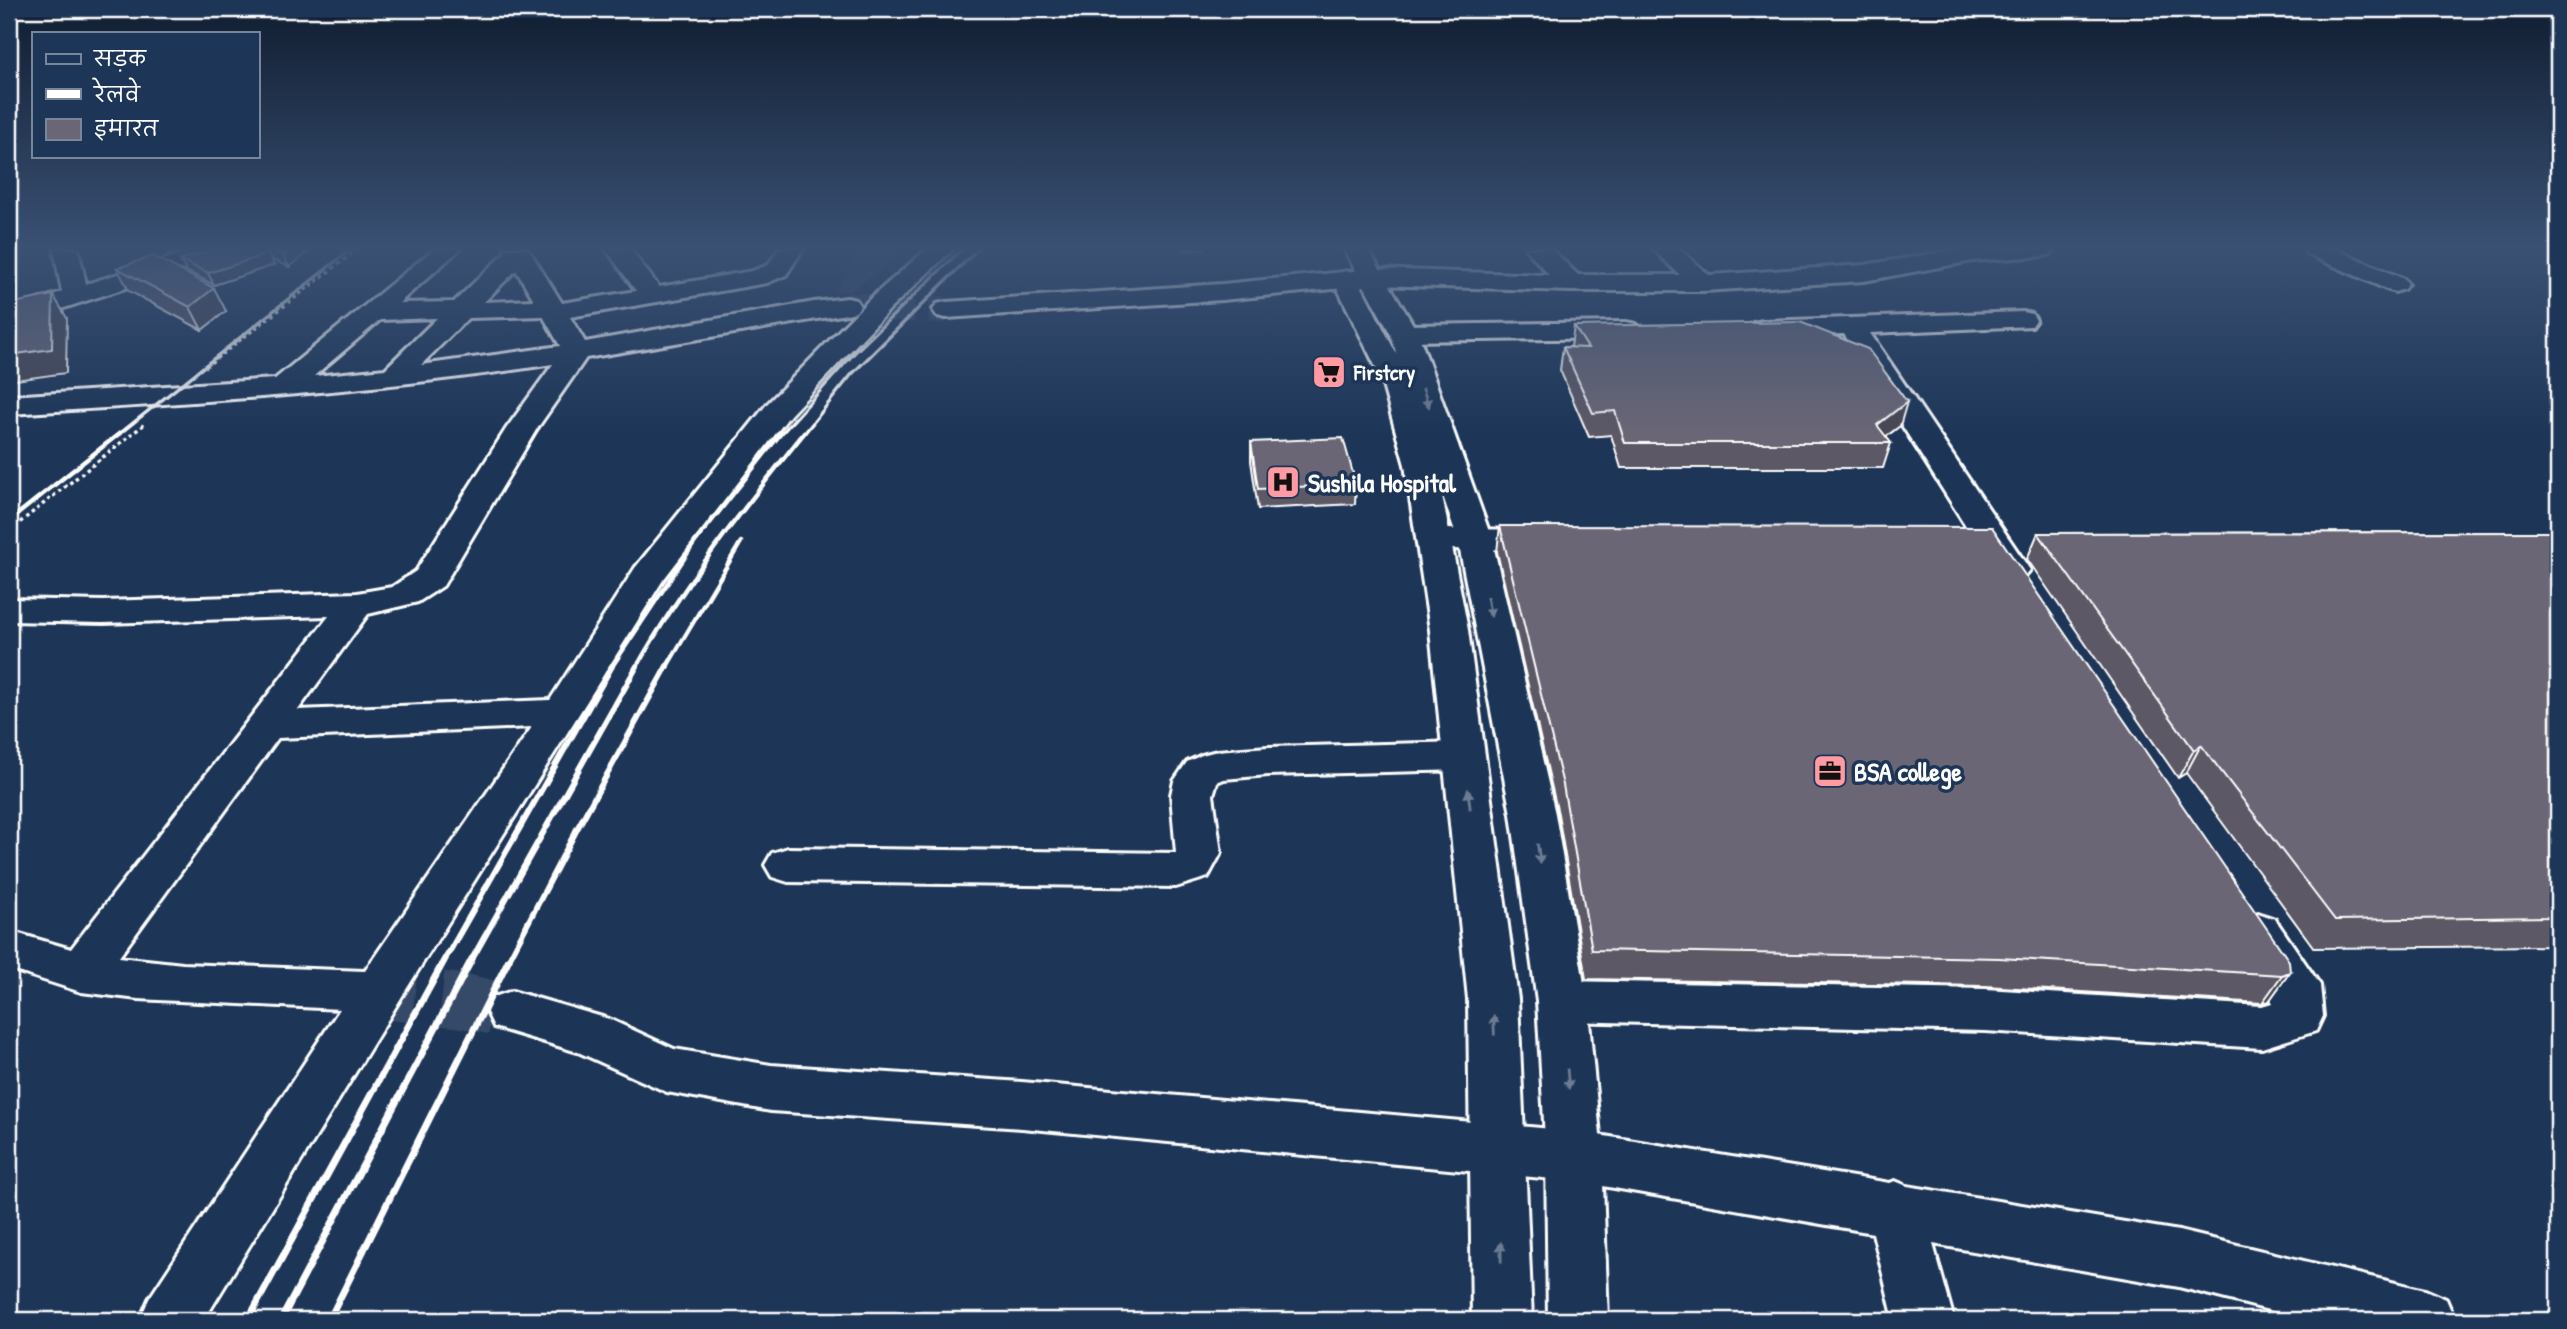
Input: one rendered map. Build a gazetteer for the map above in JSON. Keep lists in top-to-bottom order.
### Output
{
  "places": {
    "supermarket": ["Firstcry"],
    "hospital": ["Sushila Hospital"],
    "office": ["BSA college"]
  },
  "legend": ["सड़क", "रेलवे", "इमारत"]
}
